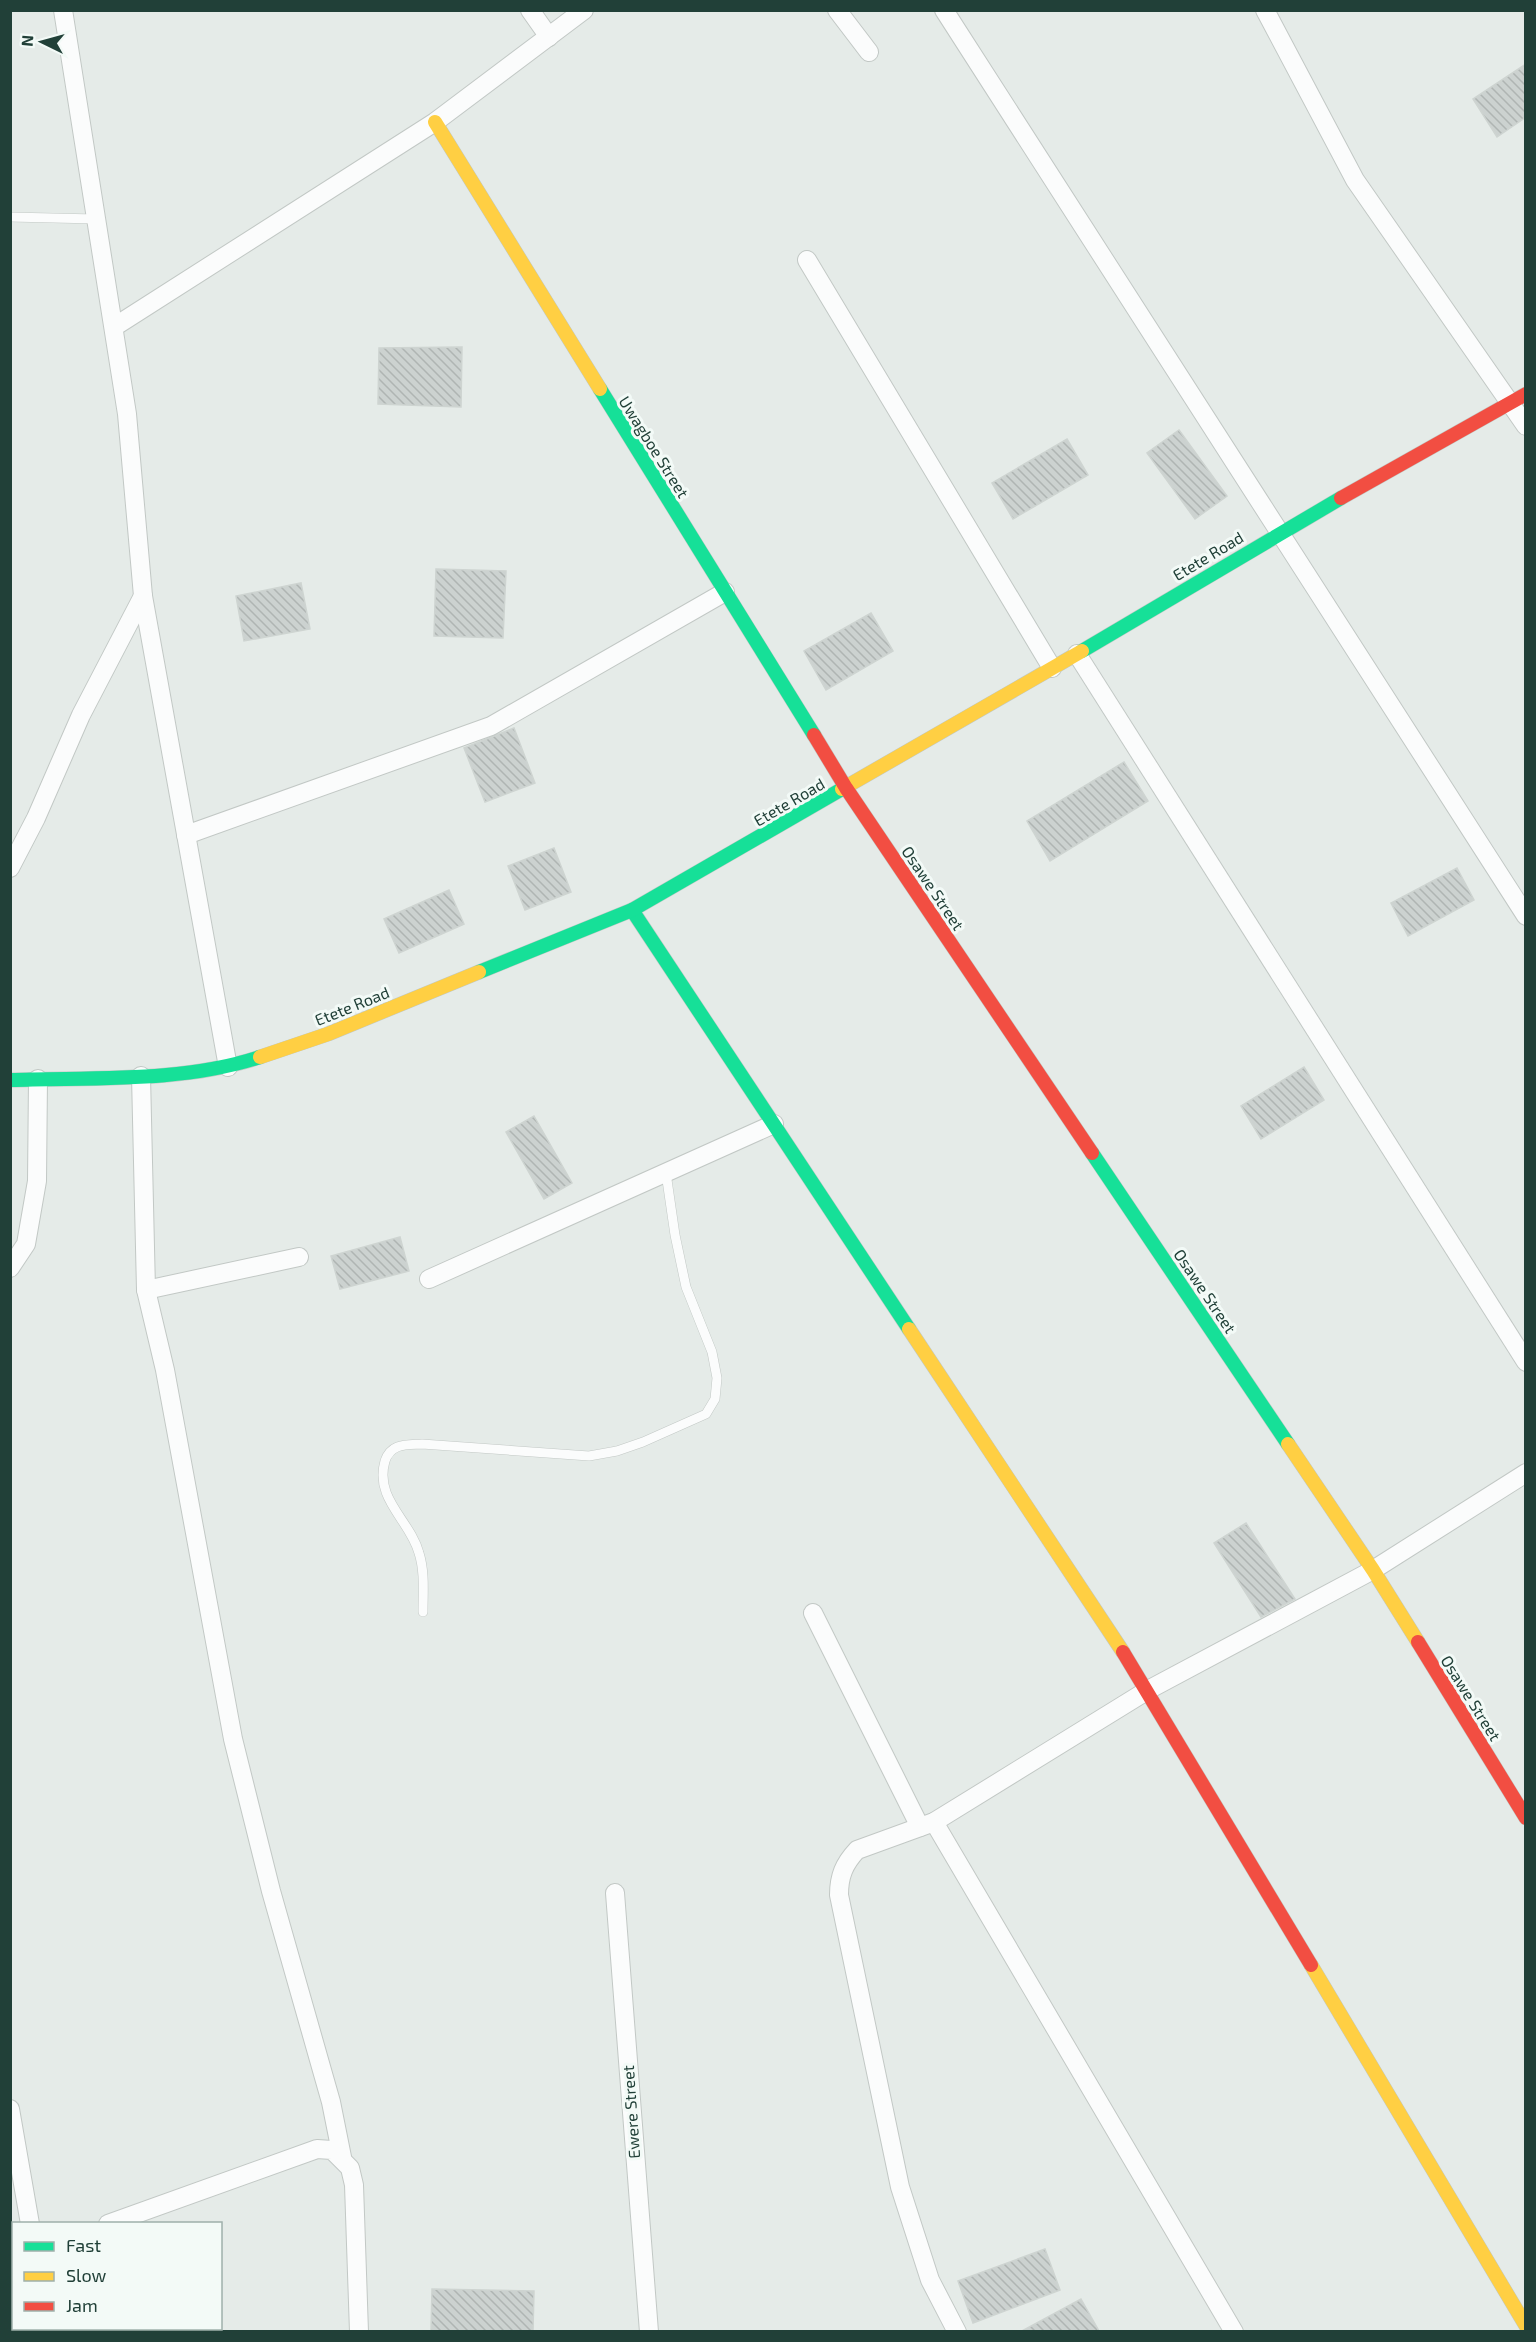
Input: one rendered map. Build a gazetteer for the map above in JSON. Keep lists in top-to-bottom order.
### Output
{
  "streets": {
    "street": [
      "Uwagboe Street",
      "Etete Road",
      "Osawe Street",
      "Ewere Street"
    ]
  },
  "crossings": [
    ["Uwagboe Street", "Etete Road"],
    ["Uwagboe Street", "Osawe Street"],
    ["Etete Road", "Osawe Street"]
  ],
  "legend": ["Fast", "Slow", "Jam"],
  "north": "left"
}
